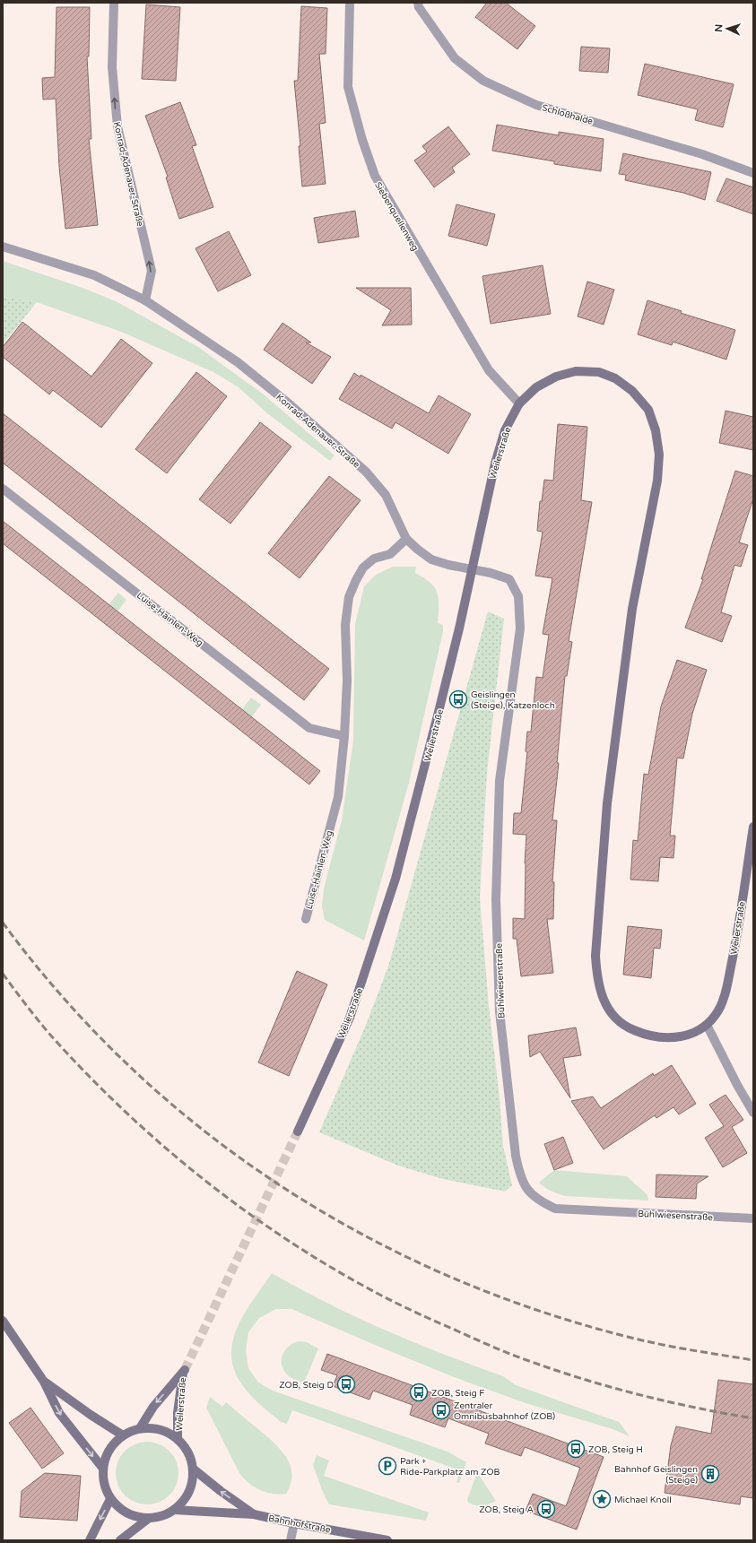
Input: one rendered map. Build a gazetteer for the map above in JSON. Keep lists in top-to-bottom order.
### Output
{
  "streets": {
    "street": [
      "Schloßhalde",
      "Konrad-Adenauer-Straße",
      "Siebenquellenweg",
      "Weilerstraße",
      "Luise-Hainlen-Weg",
      "Bühlwiesenstraße",
      "Bahnhofstraße"
    ]
  },
  "crossings": [
    ["Konrad-Adenauer-Straße", "Weilerstraße"],
    ["Konrad-Adenauer-Straße", "Luise-Hainlen-Weg"],
    ["Konrad-Adenauer-Straße", "Bühlwiesenstraße"],
    ["Siebenquellenweg", "Weilerstraße"],
    ["Weilerstraße", "Bühlwiesenstraße"],
    ["Weilerstraße", "Bahnhofstraße"]
  ],
  "places": {
    "bus stop": [
      "Geislingen (Steige), Katzenloch",
      "ZOB, Steig D",
      "ZOB, Steig F",
      "Zentraler Omnibusbahnhof (ZOB)",
      "ZOB, Steig H",
      "ZOB, Steig A"
    ],
    "parking": ["Park + Ride-Parkplatz am ZOB"],
    "building": ["Bahnhof Geislingen (Steige)"],
    "place": ["Michael Knoll"]
  },
  "north": "left"
}
